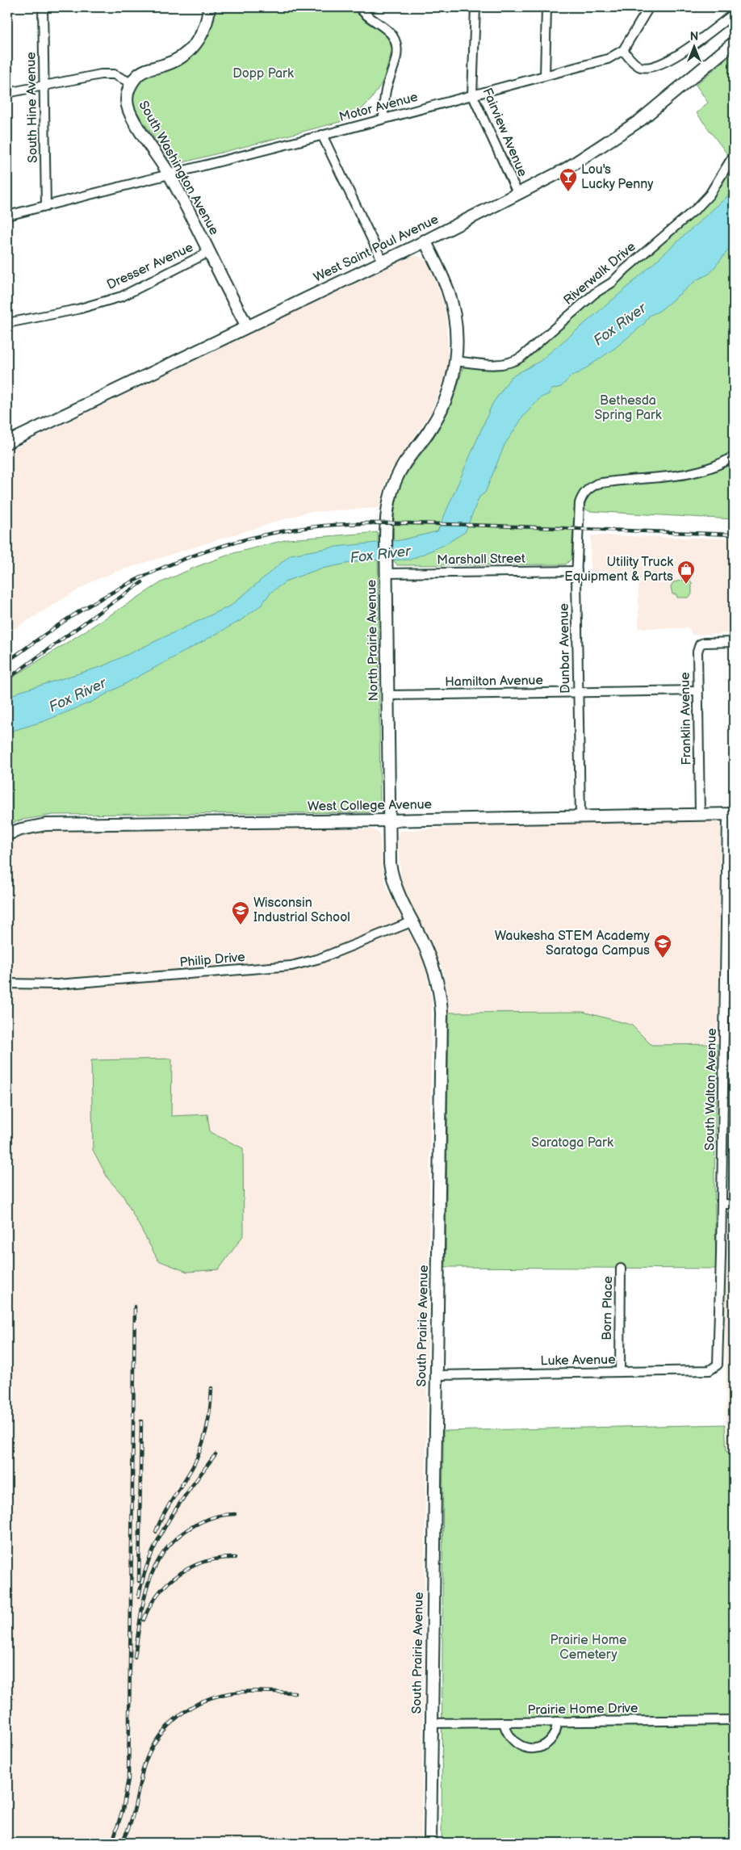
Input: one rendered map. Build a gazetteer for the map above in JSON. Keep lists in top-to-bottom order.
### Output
{
  "streets": {
    "street": [
      "South Hine Avenue",
      "Motor Avenue",
      "Fairview Avenue",
      "South Washington Avenue",
      "West Saint Paul Avenue",
      "Dresser Avenue",
      "Riverwalk Drive",
      "Marshall Street",
      "North Prairie Avenue",
      "Dunbar Avenue",
      "Hamilton Avenue",
      "Franklin Avenue",
      "West College Avenue",
      "Philip Drive",
      "South Walton Avenue",
      "Born Place",
      "South Prairie Avenue",
      "Luke Avenue",
      "Prairie Home Drive"
    ]
  },
  "crossings": [
    ["South Hine Avenue", "Motor Avenue"],
    ["Motor Avenue", "Fairview Avenue"],
    ["Motor Avenue", "South Washington Avenue"],
    ["Fairview Avenue", "West Saint Paul Avenue"],
    ["South Washington Avenue", "West Saint Paul Avenue"],
    ["South Washington Avenue", "Dresser Avenue"],
    ["West Saint Paul Avenue", "North Prairie Avenue"],
    ["Riverwalk Drive", "North Prairie Avenue"],
    ["Marshall Street", "North Prairie Avenue"],
    ["Marshall Street", "Dunbar Avenue"],
    ["North Prairie Avenue", "Hamilton Avenue"],
    ["North Prairie Avenue", "West College Avenue"],
    ["North Prairie Avenue", "South Prairie Avenue"],
    ["Dunbar Avenue", "Hamilton Avenue"],
    ["Dunbar Avenue", "West College Avenue"],
    ["Hamilton Avenue", "Franklin Avenue"],
    ["Franklin Avenue", "West College Avenue"],
    ["West College Avenue", "South Walton Avenue"],
    ["West College Avenue", "South Prairie Avenue"],
    ["Philip Drive", "South Prairie Avenue"],
    ["South Walton Avenue", "Luke Avenue"],
    ["Born Place", "Luke Avenue"],
    ["South Prairie Avenue", "Luke Avenue"],
    ["South Prairie Avenue", "Prairie Home Drive"]
  ],
  "water": ["Fox River"],
  "parks": [
    "Dopp Park",
    "Bethesda Spring Park",
    "Saratoga Park",
    "Prairie Home Cemetery"
  ],
  "places": {
    "bar": ["Lou's Lucky Penny"],
    "shop": ["Utility Truck Equipment & Parts"],
    "school or university": ["Wisconsin Industrial School", "Waukesha STEM Academy Saratoga Campus"]
  },
  "north": "top"
}
